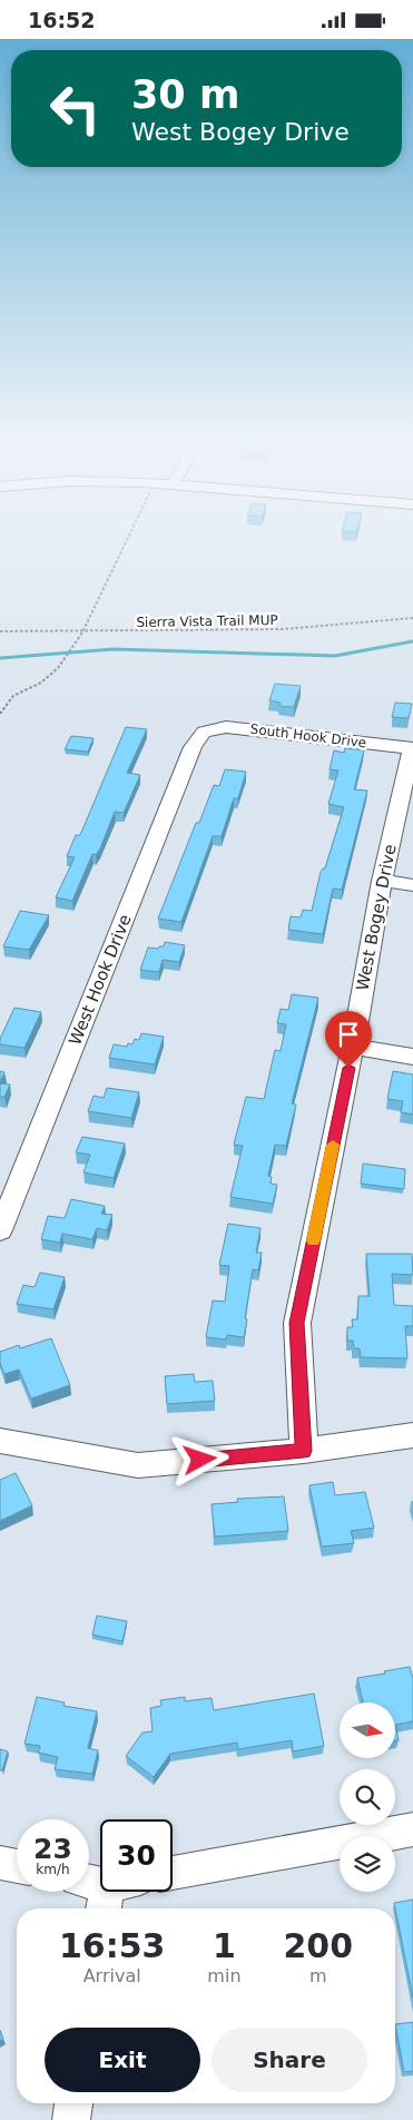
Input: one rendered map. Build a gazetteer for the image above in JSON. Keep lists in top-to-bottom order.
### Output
{
  "streets": {
    "street": ["South Hook Drive", "West Bogey Drive", "West Hook Drive"],
    "path": ["Sierra Vista Trail MUP"]
  },
  "crossings": [
    ["South Hook Drive", "West Bogey Drive"],
    ["South Hook Drive", "West Hook Drive"]
  ],
  "north": "right",
  "page": {
    "status": "16:52",
    "turn": ["30 m", "West Bogey Drive"],
    "speed": "23 km/h",
    "limit": "30",
    "eta": [
      "16:53",
      "Arrival",
      "1",
      "min",
      "200",
      "m"
    ],
    "buttons": ["Exit", "Share"]
  }
}
